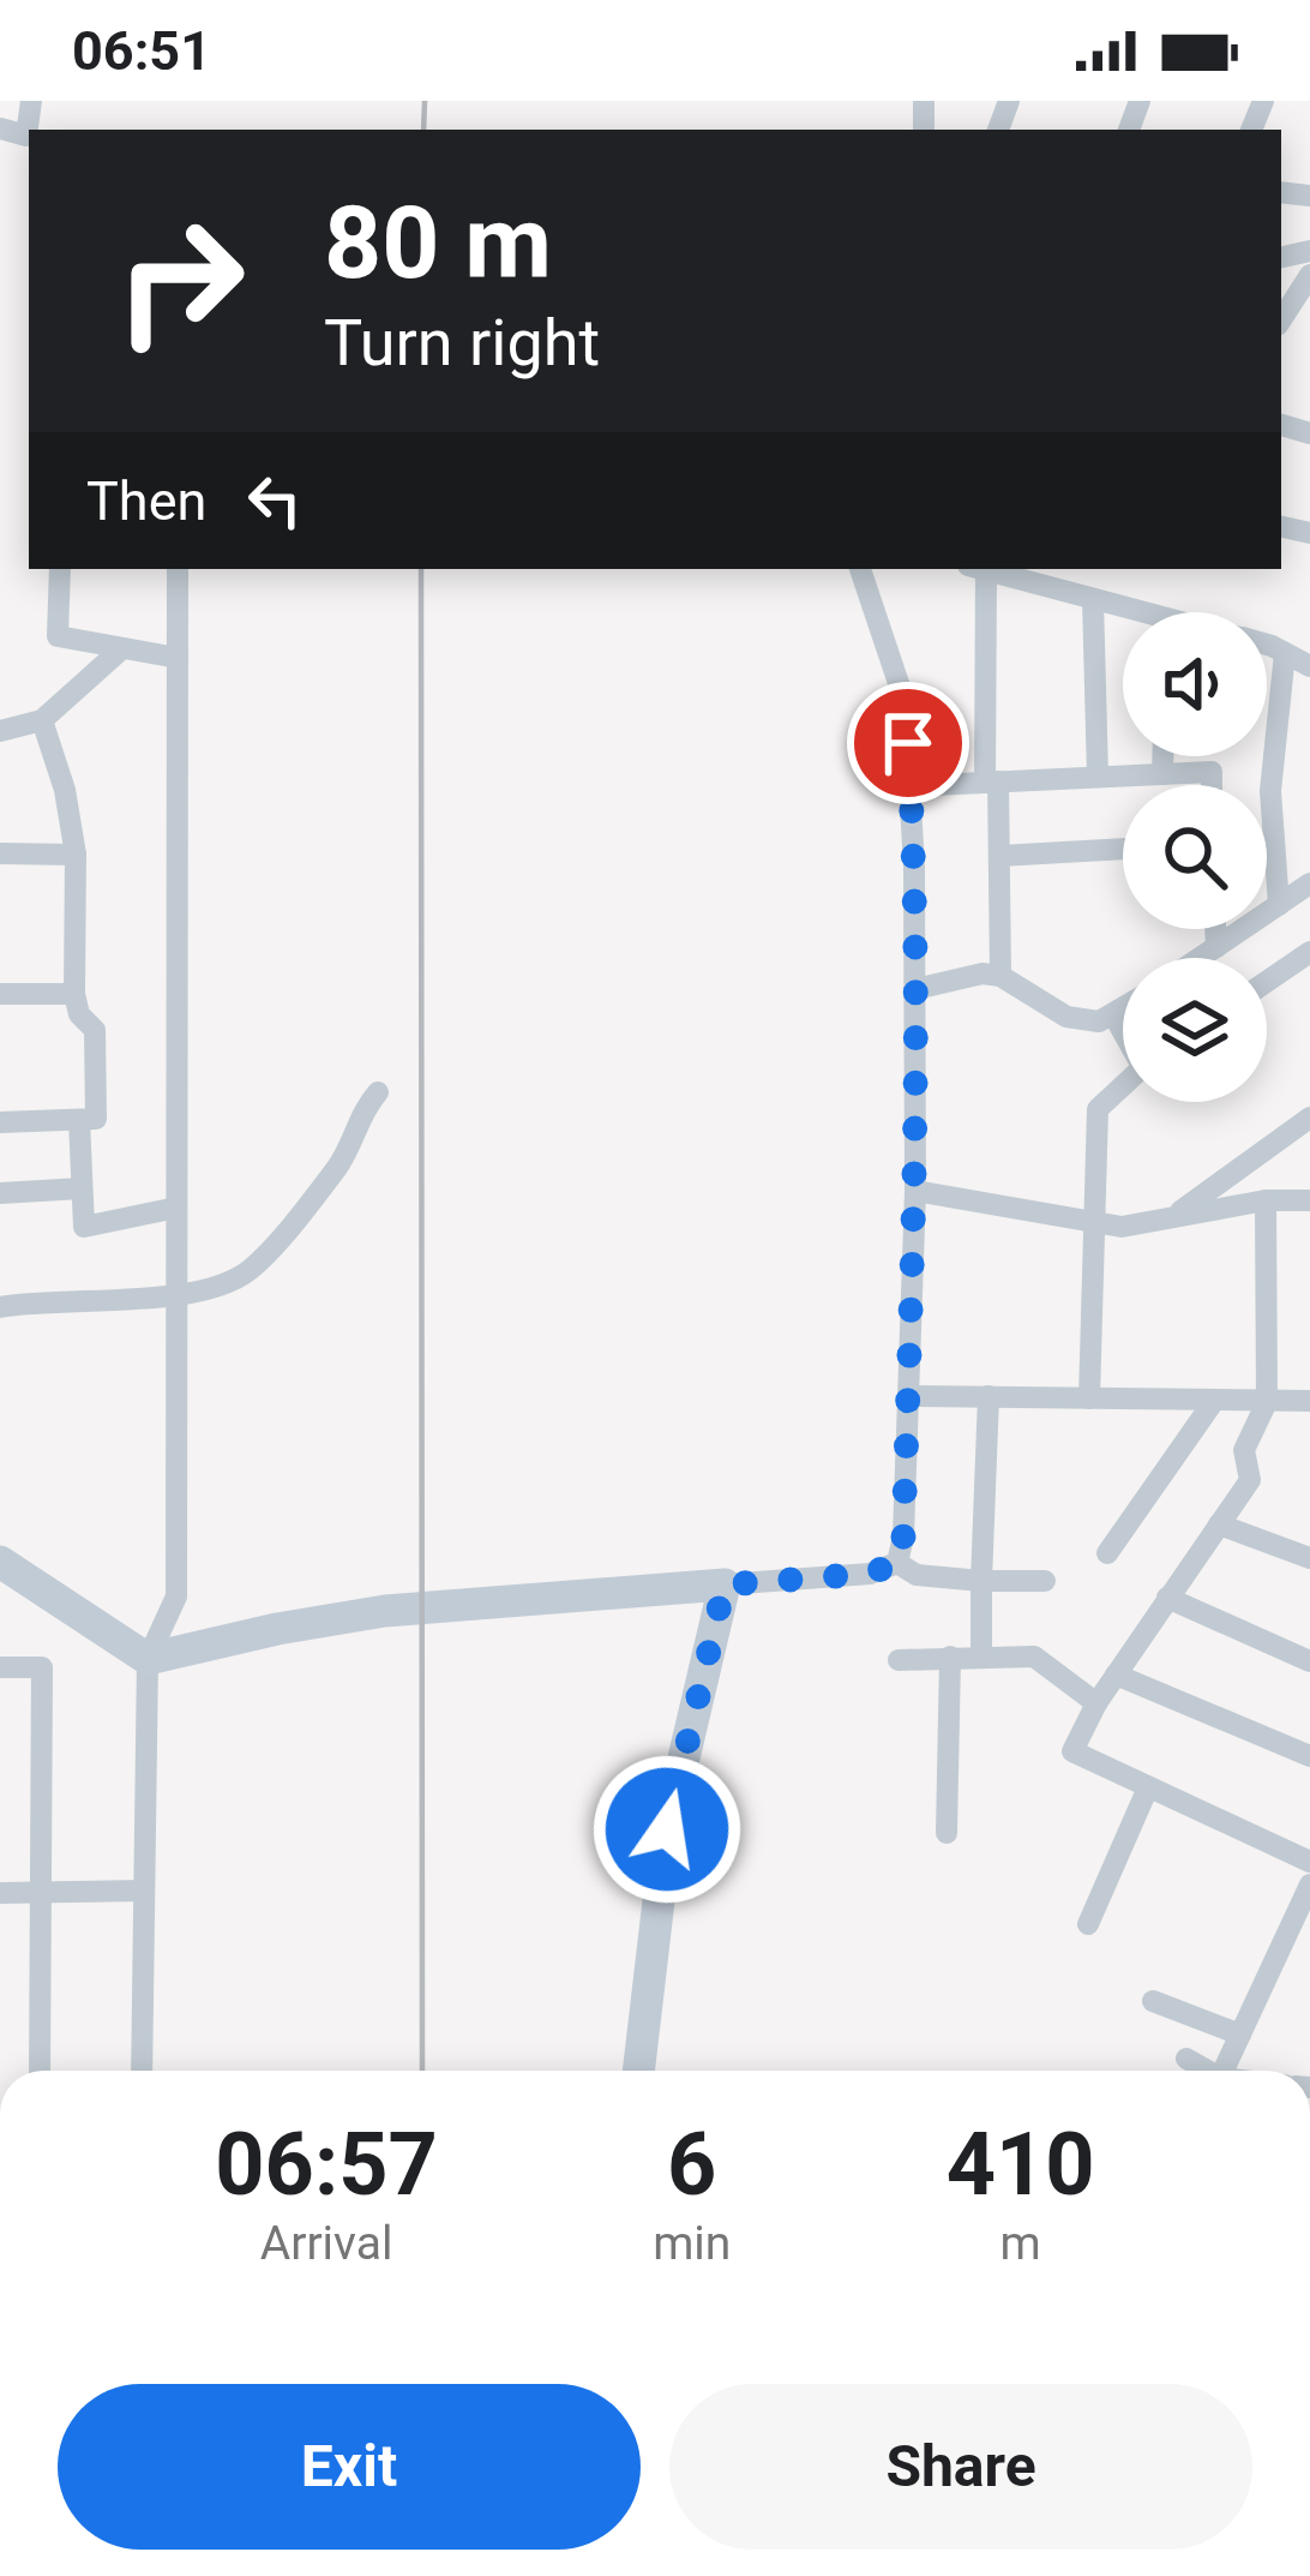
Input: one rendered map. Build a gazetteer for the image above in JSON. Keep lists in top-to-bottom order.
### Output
{
  "page": {
    "status": "06:51",
    "turn": ["80 m", "Turn right"],
    "then": "Then",
    "eta": [
      "06:57",
      "Arrival",
      "6",
      "min",
      "410",
      "m"
    ],
    "buttons": ["Exit", "Share"]
  }
}
